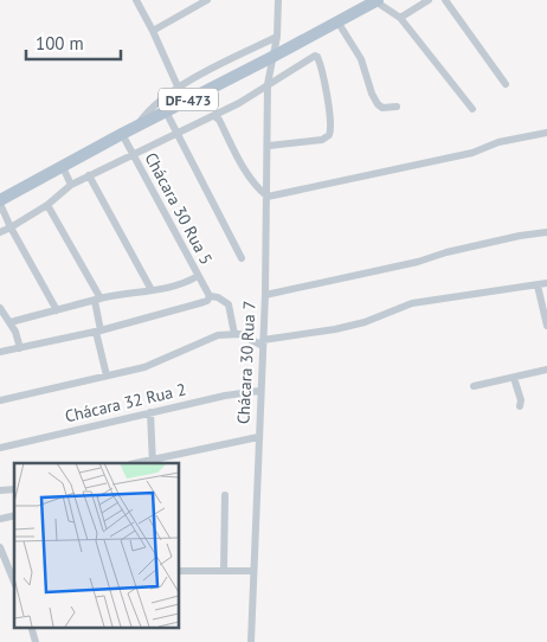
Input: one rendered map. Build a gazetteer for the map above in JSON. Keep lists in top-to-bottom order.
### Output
{
  "streets": {
    "main road": ["DF-473"],
    "street": ["Chácara 30 Rua 5", "Chácara 30 Rua 7", "Chácara 32 Rua 2"]
  },
  "crossings": [
    ["DF-473", "Chácara 30 Rua 5"],
    ["DF-473", "Chácara 30 Rua 7"],
    ["Chácara 30 Rua 7", "Chácara 32 Rua 2"]
  ],
  "scale_bar": "100 m"
}
